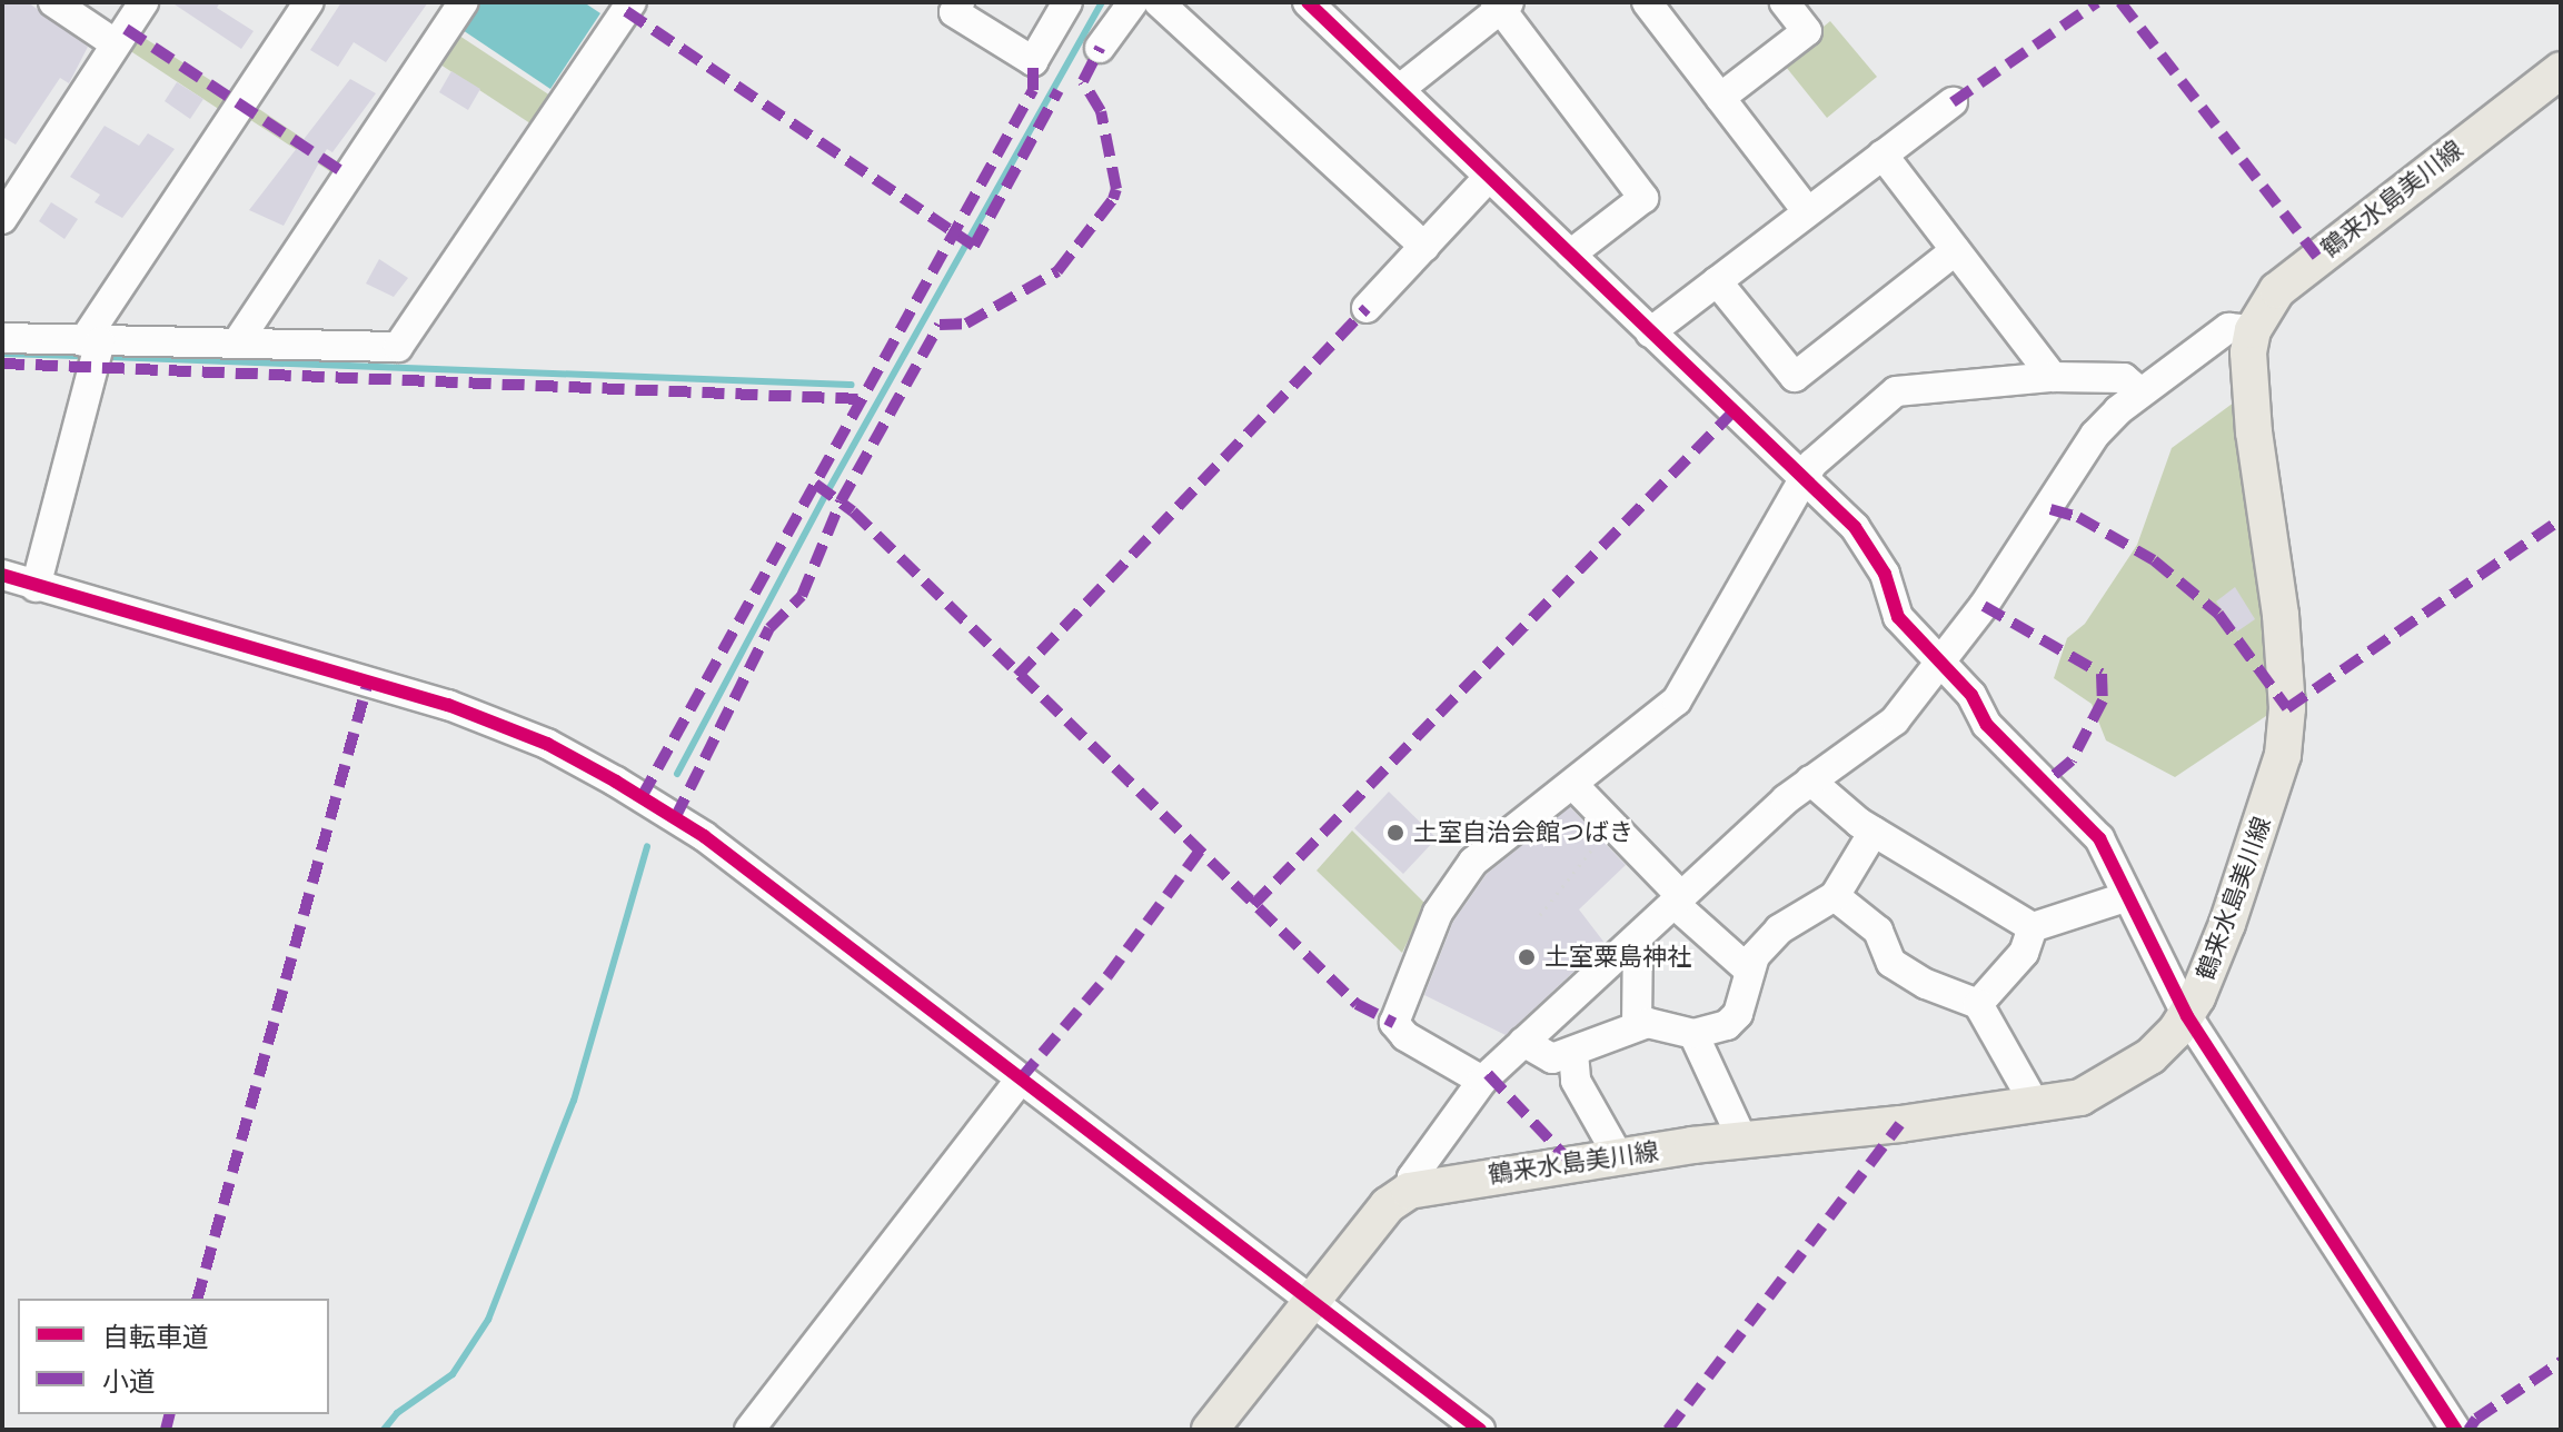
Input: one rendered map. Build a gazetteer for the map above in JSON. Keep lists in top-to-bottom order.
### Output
{
  "streets": {
    "main road": ["鶴来水島美川線"]
  },
  "places": ["土室自治会館つばき", "土室粟島神社"],
  "legend": ["自転車道", "小道"]
}
